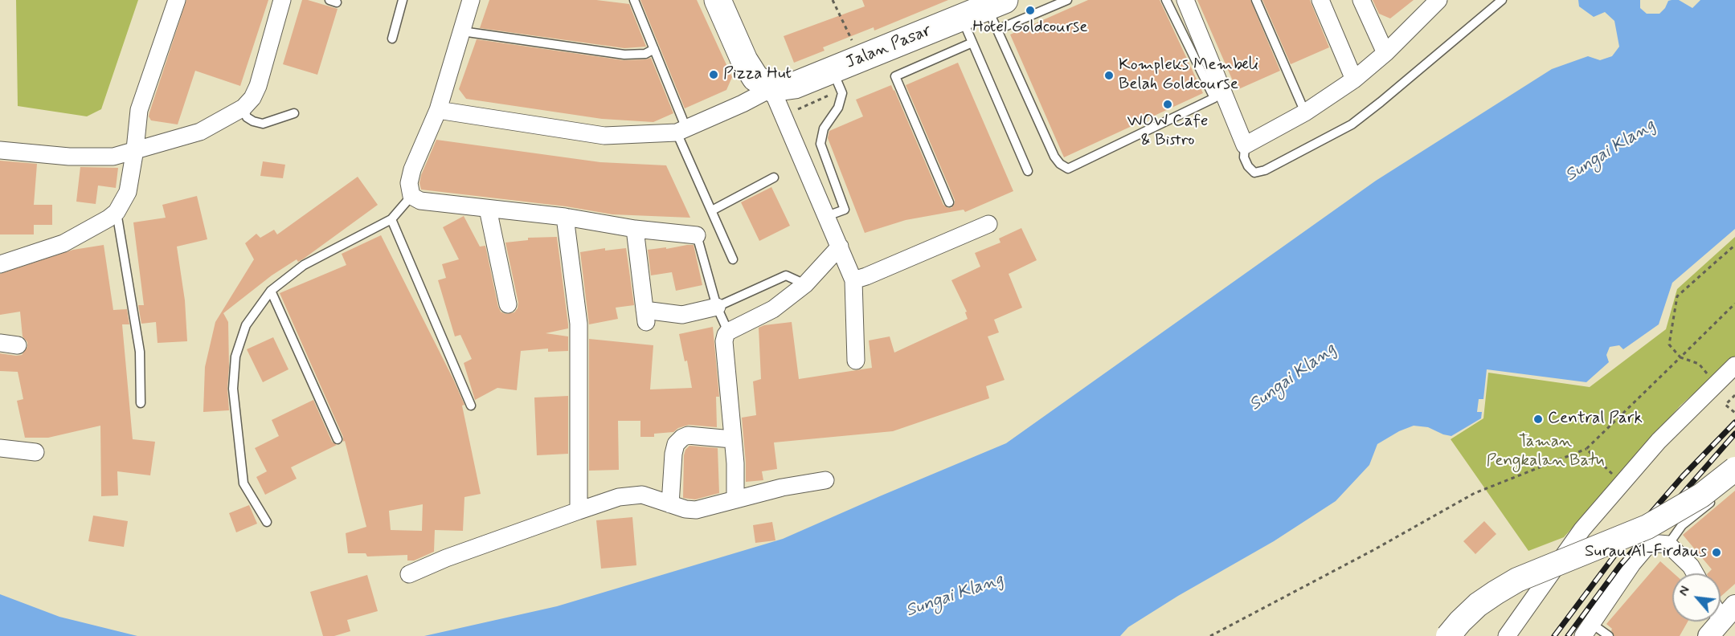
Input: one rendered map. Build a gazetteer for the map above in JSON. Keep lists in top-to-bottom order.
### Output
{
  "streets": {
    "highway": ["Jalan Pasar"]
  },
  "water": ["Sungai Klang"],
  "parks": ["Taman Pengkalan Batu"],
  "places": [
    "Hotel Goldcourse",
    "Pizza Hut",
    "Kompleks Membeli Belah Goldcourse",
    "WOW Cafe & Bistro",
    "Central Park",
    "Surau Al-Firdaus"
  ],
  "north": "top left"
}
